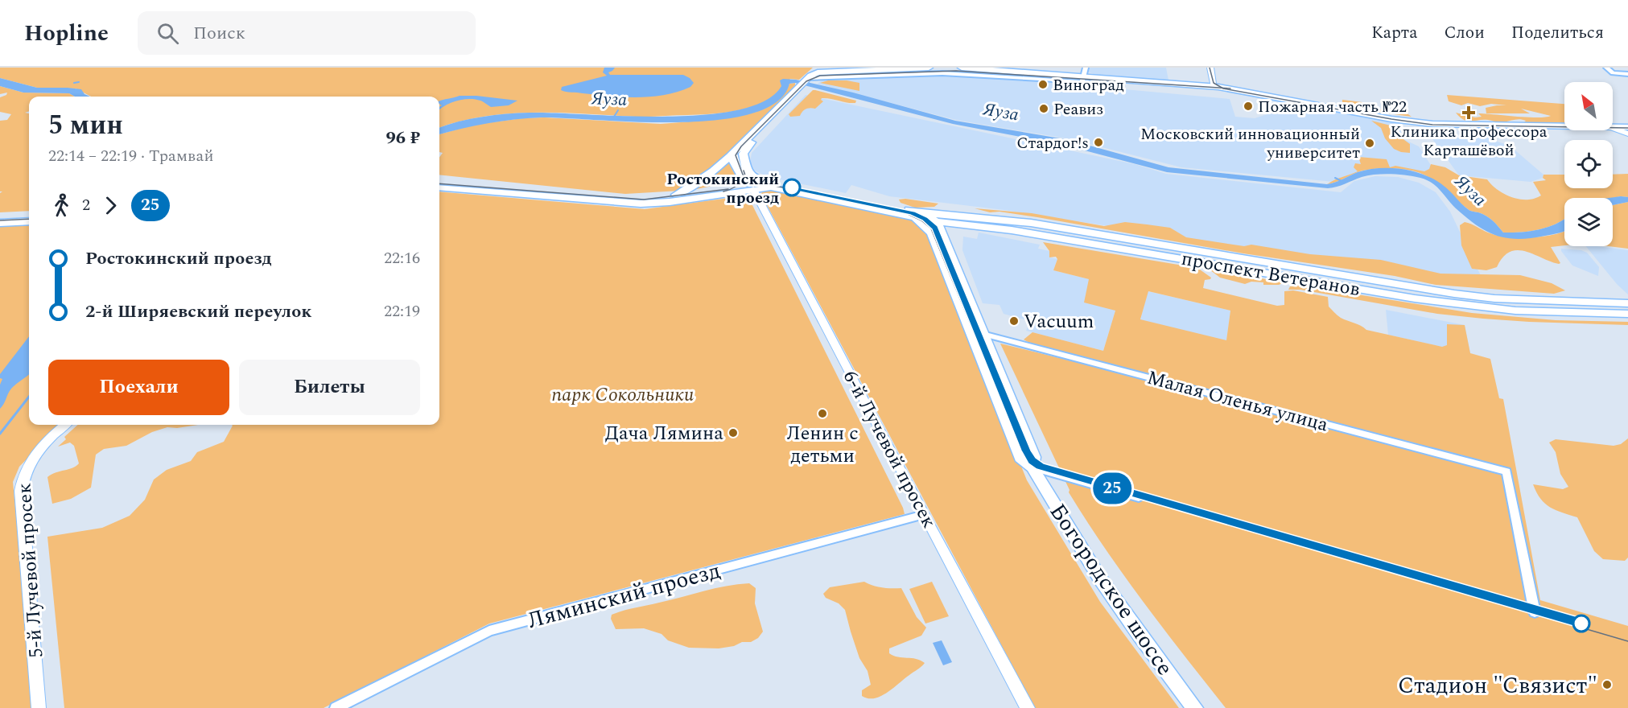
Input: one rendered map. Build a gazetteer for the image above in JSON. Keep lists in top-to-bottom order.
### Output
{
  "streets": {
    "main road": ["проспект Ветеранов", "Богородское шоссе"],
    "street": [
      "Малая Оленья улица",
      "6-й Лучевой просек",
      "5-й Лучевой просек",
      "Ляминский проезд"
    ]
  },
  "crossings": [
    ["проспект Ветеранов", "Богородское шоссе"],
    ["Малая Оленья улица", "Богородское шоссе"],
    ["6-й Лучевой просек", "Ляминский проезд"]
  ],
  "water": ["Яуза"],
  "parks": ["парк Сокольники"],
  "places": {
    "other": [
      "Виноград",
      "Пожарная часть №22",
      "Реавиз",
      "Стардог!s",
      "Московский инновационный университет",
      "Ростокинский проезд",
      "Vacuum",
      "Ленин с детьми",
      "Дача Лямина",
      "Стадион \"Связист\""
    ],
    "health": ["Клиника профессора Карташёвой"]
  },
  "lines": ["tram line 25"],
  "north": "top left",
  "page": {
    "header": "Hopline",
    "search": "Поиск",
    "nav": ["Карта", "Слои", "Поделиться"],
    "on_map": "25",
    "heading": ["5 мин", "22:14 – 22:19 · Трамвай", "96 ₽"],
    "legs": ["2", "25"],
    "list": [
      {
        "name": "Ростокинский проезд",
        "value": "22:16"
      },
      {
        "name": "2-й Ширяевский переулок",
        "value": "22:19"
      }
    ],
    "buttons": ["Поехали", "Билеты"]
  }
}
